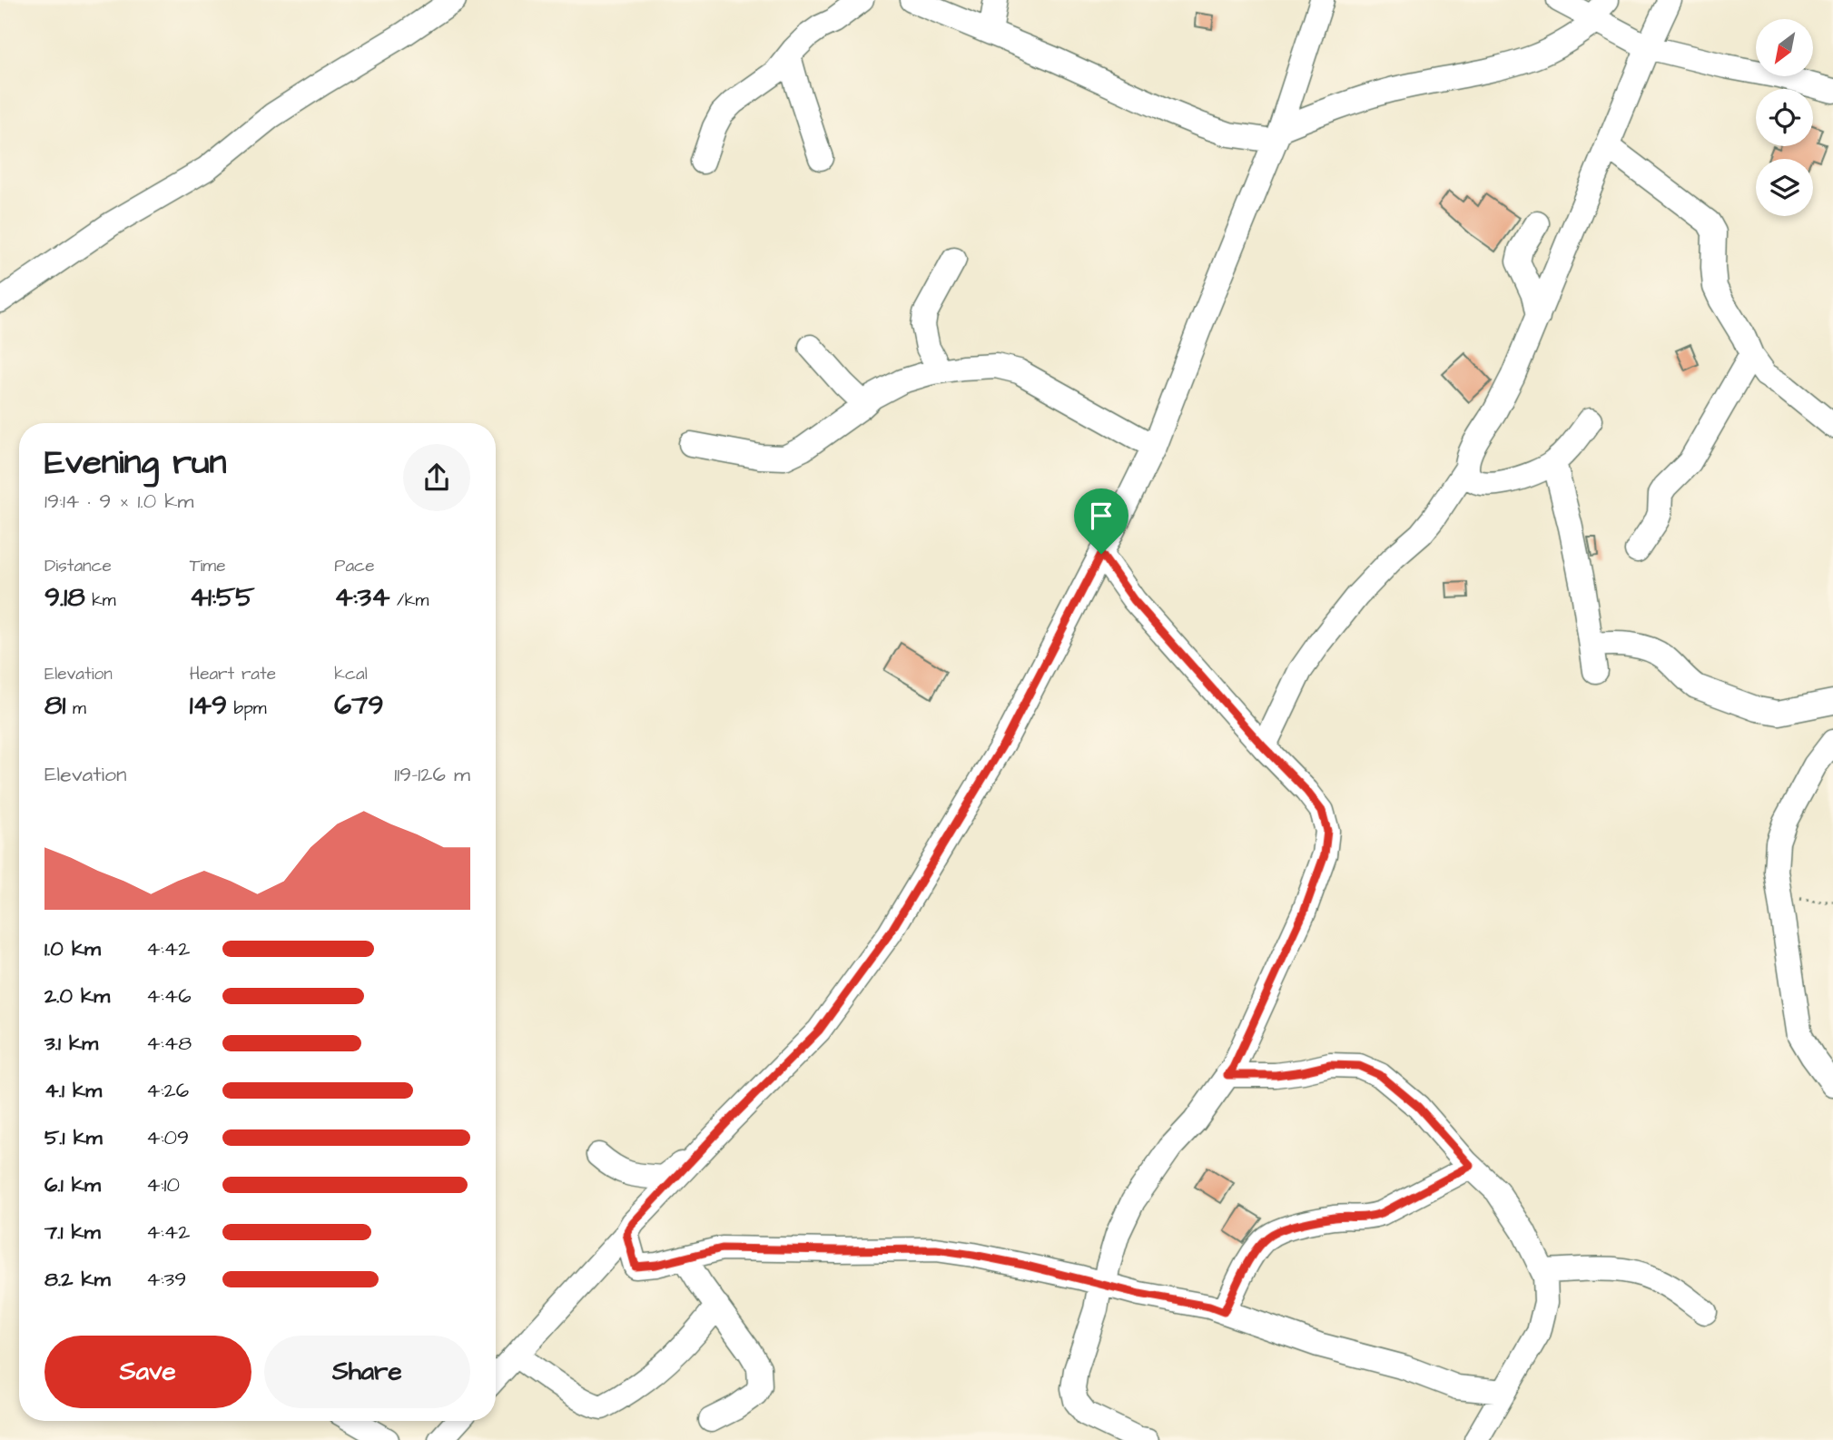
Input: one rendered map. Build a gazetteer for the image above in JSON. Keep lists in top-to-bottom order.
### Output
{
  "north": "bottom left",
  "page": {
    "heading": ["Evening run", "19:14 · 9 × 1.0 km"],
    "stats": [
      ["Distance", "9.18 km"],
      ["Time", "41:55"],
      ["Pace", "4:34 /km"],
      ["Elevation", "81 m"],
      ["Heart rate", "149 bpm"],
      ["kcal", "679"]
    ],
    "chart": ["Elevation", "119–126 m"],
    "list": [
      {
        "name": "1.0 km",
        "note": "4:42"
      },
      {
        "name": "2.0 km",
        "note": "4:46"
      },
      {
        "name": "3.1 km",
        "note": "4:48"
      },
      {
        "name": "4.1 km",
        "note": "4:26"
      },
      {
        "name": "5.1 km",
        "note": "4:09"
      },
      {
        "name": "6.1 km",
        "note": "4:10"
      },
      {
        "name": "7.1 km",
        "note": "4:42"
      },
      {
        "name": "8.2 km",
        "note": "4:39"
      }
    ],
    "buttons": ["Save", "Share"]
  }
}
